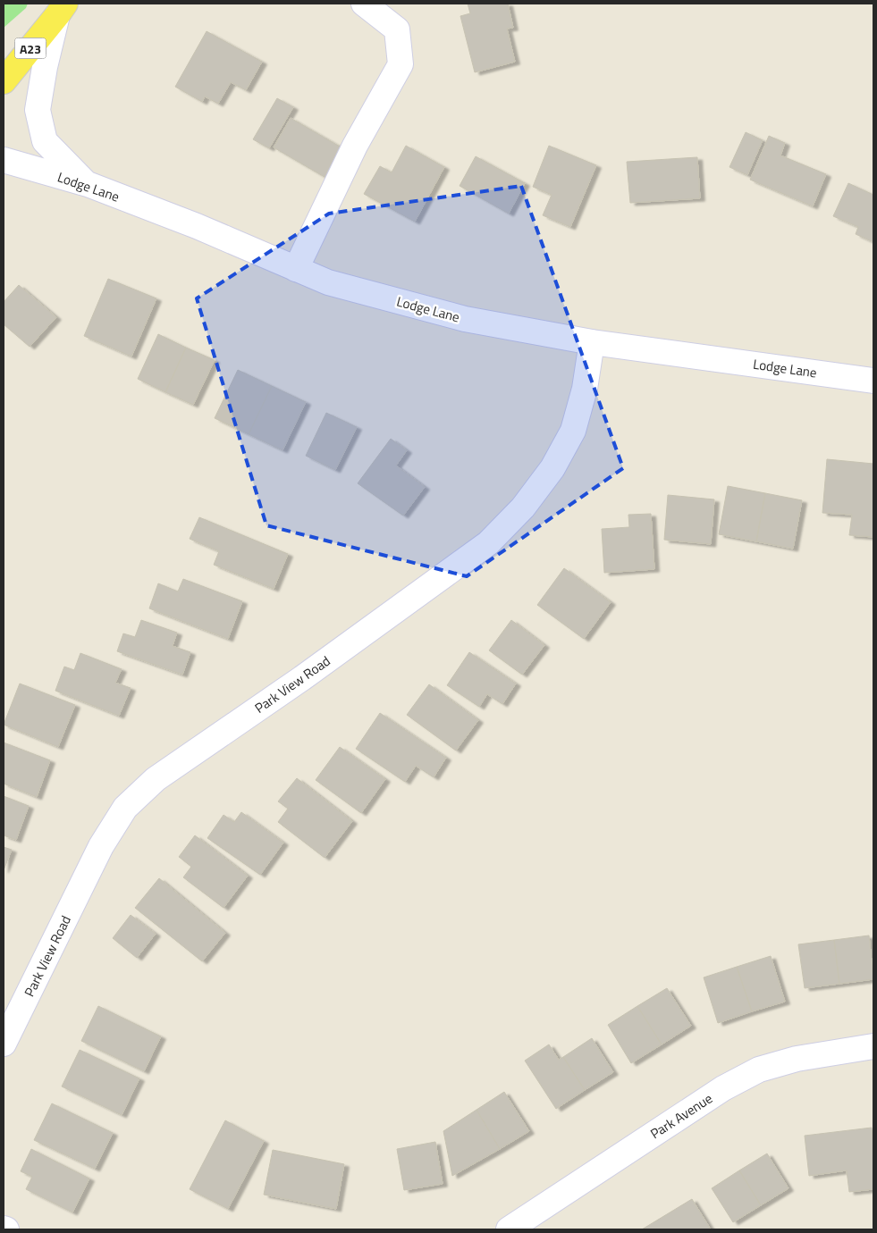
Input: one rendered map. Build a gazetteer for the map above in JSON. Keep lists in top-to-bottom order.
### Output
{
  "streets": {
    "main road": ["A23"],
    "street": ["Lodge Lane", "Park View Road", "Park Avenue"]
  },
  "crossings": [
    ["Lodge Lane", "Park View Road"]
  ]
}
